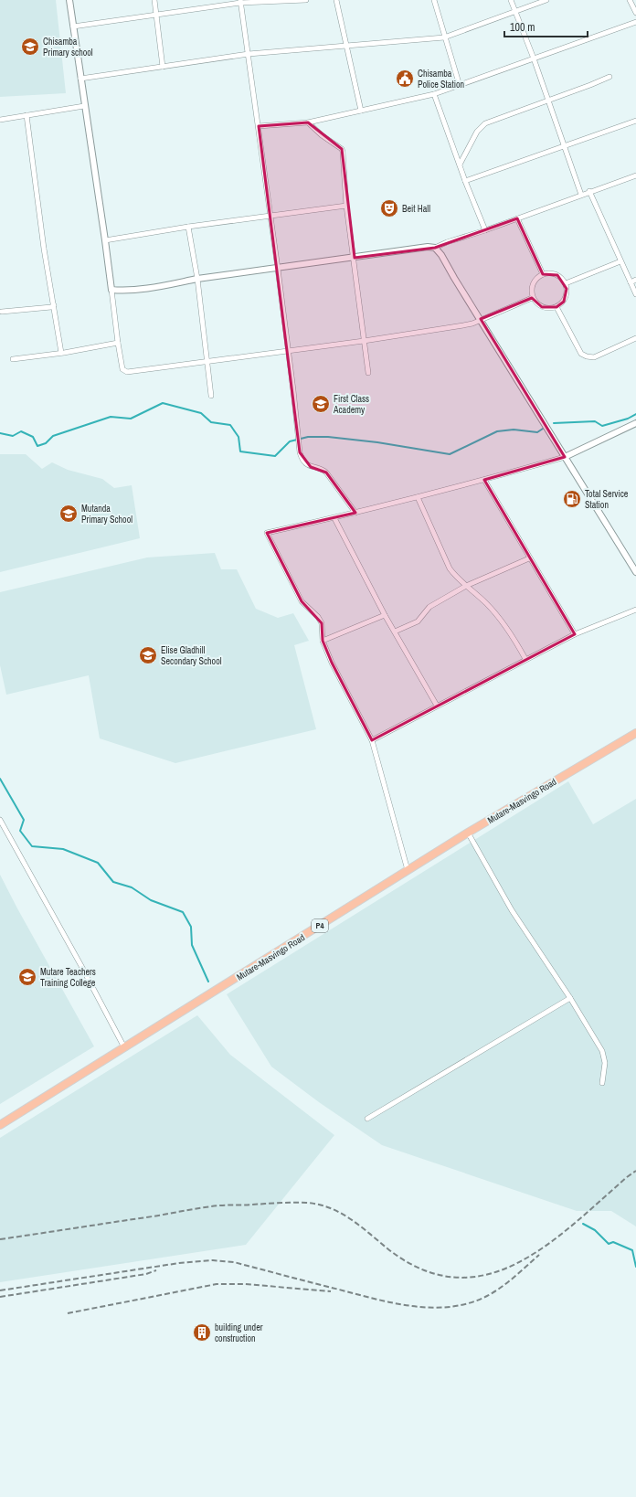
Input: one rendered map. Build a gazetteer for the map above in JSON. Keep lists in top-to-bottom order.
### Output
{
  "streets": {
    "highway": ["Mutare-Masvingo Road", "P4"]
  },
  "places": {
    "school or university": [
      "Chisamba Primary school",
      "First Class Academy",
      "Mutanda Primary School",
      "Elise Gladhill Secondary School",
      "Mutare Teachers Training College"
    ],
    "public building": ["Chisamba Police Station"],
    "theatre": ["Beit Hall"],
    "fuel station": ["Total Service Station"],
    "building": ["building under construction"]
  },
  "scale_bar": "100 m"
}
